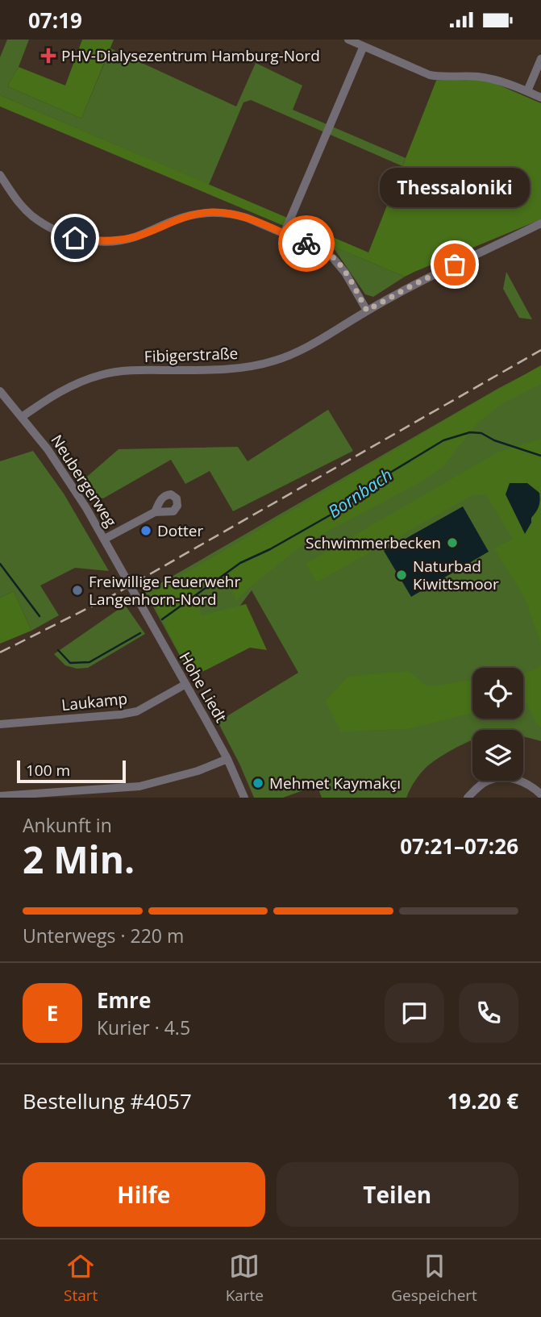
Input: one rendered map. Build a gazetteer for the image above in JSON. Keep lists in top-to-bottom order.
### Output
{
  "streets": {
    "street": [
      "Fibigerstraße",
      "Neubergerweg",
      "Hohe Liedt",
      "Laukamp"
    ]
  },
  "crossings": [
    ["Fibigerstraße", "Neubergerweg"],
    ["Neubergerweg", "Hohe Liedt"],
    ["Hohe Liedt", "Laukamp"]
  ],
  "water": ["Bornbach"],
  "places": {
    "health": ["PHV-Dialysezentrum Hamburg-Nord"],
    "other": [
      "Thessaloniki",
      "Dotter",
      "Schwimmerbecken",
      "Naturbad Kiwittsmoor",
      "Freiwillige Feuerwehr Langenhorn-Nord",
      "Mehmet Kaymakçı"
    ]
  },
  "scale_bar": "100 m",
  "page": {
    "status": "07:19",
    "bubble": "Thessaloniki",
    "scale": "100 m",
    "heading": ["2 Min.", "Ankunft in", "07:21–07:26"],
    "panel": [
      "Emre",
      "Kurier · 4.5",
      "Bestellung #4057",
      "19.20 €"
    ],
    "bar": "Unterwegs · 220 m",
    "round": "E",
    "buttons": ["Hilfe", "Teilen"],
    "tabs": ["Start", "Karte", "Gespeichert"]
  }
}
